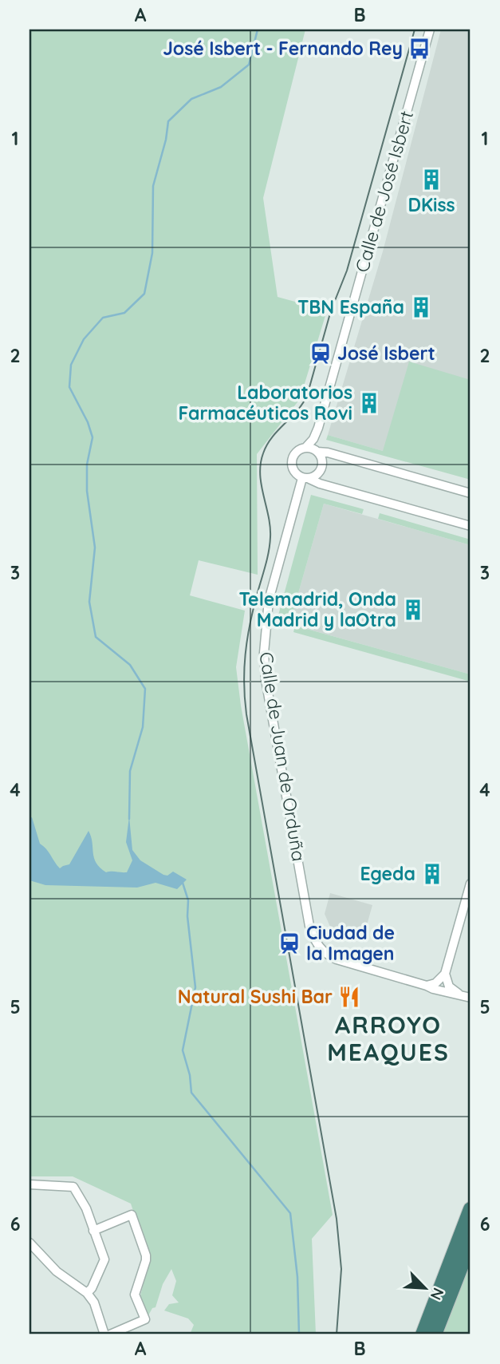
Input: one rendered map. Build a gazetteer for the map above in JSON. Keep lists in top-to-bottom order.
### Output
{
  "streets": {
    "street": ["Calle de José Isbert", "Calle de Juan de Orduña"]
  },
  "crossings": [
    ["Calle de José Isbert", "Calle de Juan de Orduña"]
  ],
  "districts": ["ARROYO MEAQUES"],
  "places": {
    "bus stop": ["José Isbert - Fernando Rey"],
    "building": [
      "DKiss",
      "TBN España",
      "Laboratorios Farmacéuticos Rovi",
      "Telemadrid, Onda Madrid y laOtra",
      "Egeda"
    ],
    "station": ["José Isbert", "Ciudad de la Imagen"],
    "restaurant": ["Natural Sushi Bar"]
  },
  "north": "bottom right",
  "grid": {
    "columns": ["A", "B"],
    "rows": [
      "1",
      "2",
      "3",
      "4",
      "5",
      "6"
    ]
  }
}
